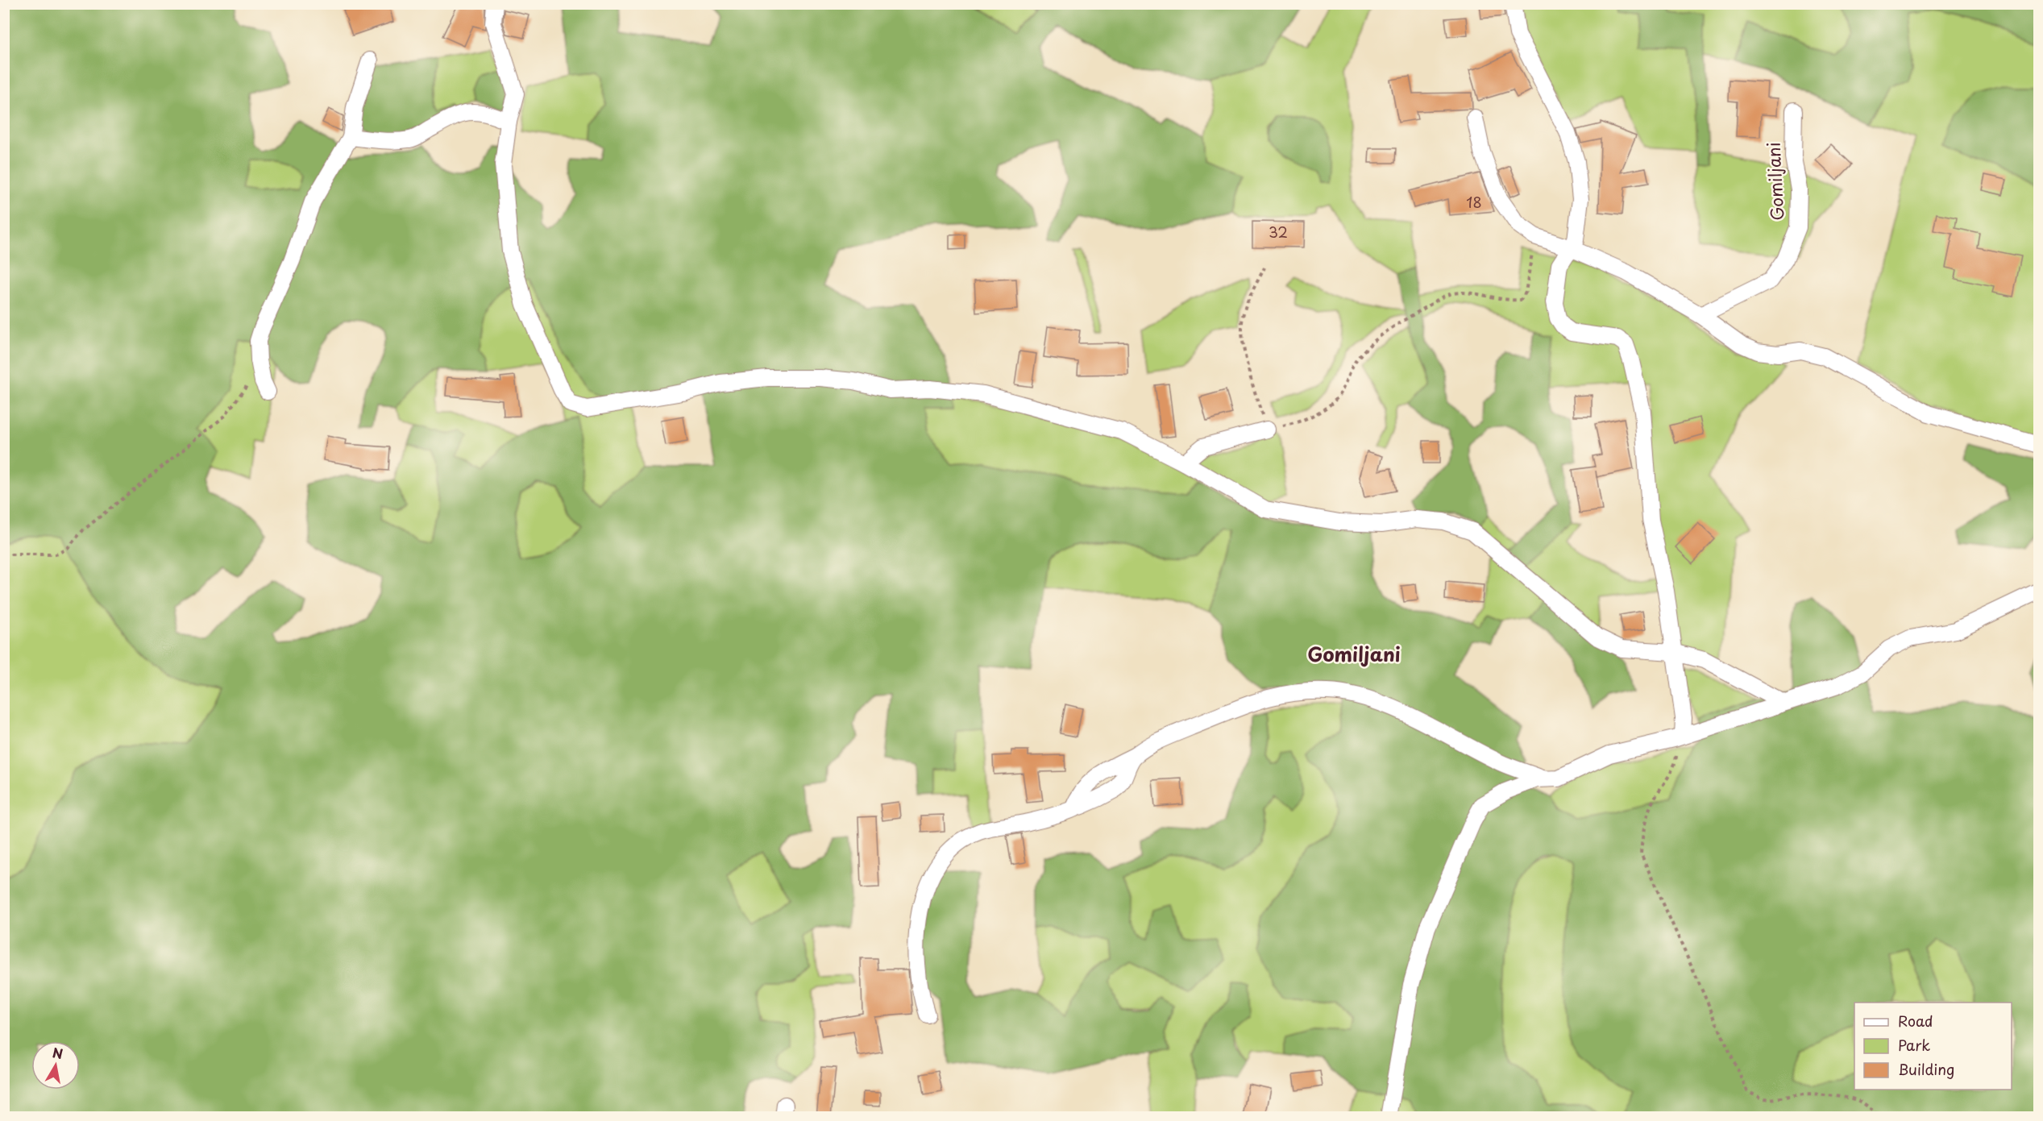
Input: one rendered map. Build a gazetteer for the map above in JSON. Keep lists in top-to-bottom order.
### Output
{
  "streets": {
    "street": ["Gomiljani"]
  },
  "districts": ["Gomiljani"],
  "house_numbers": ["18", "32"],
  "legend": ["Road", "Park", "Building"],
  "north": "top"
}
